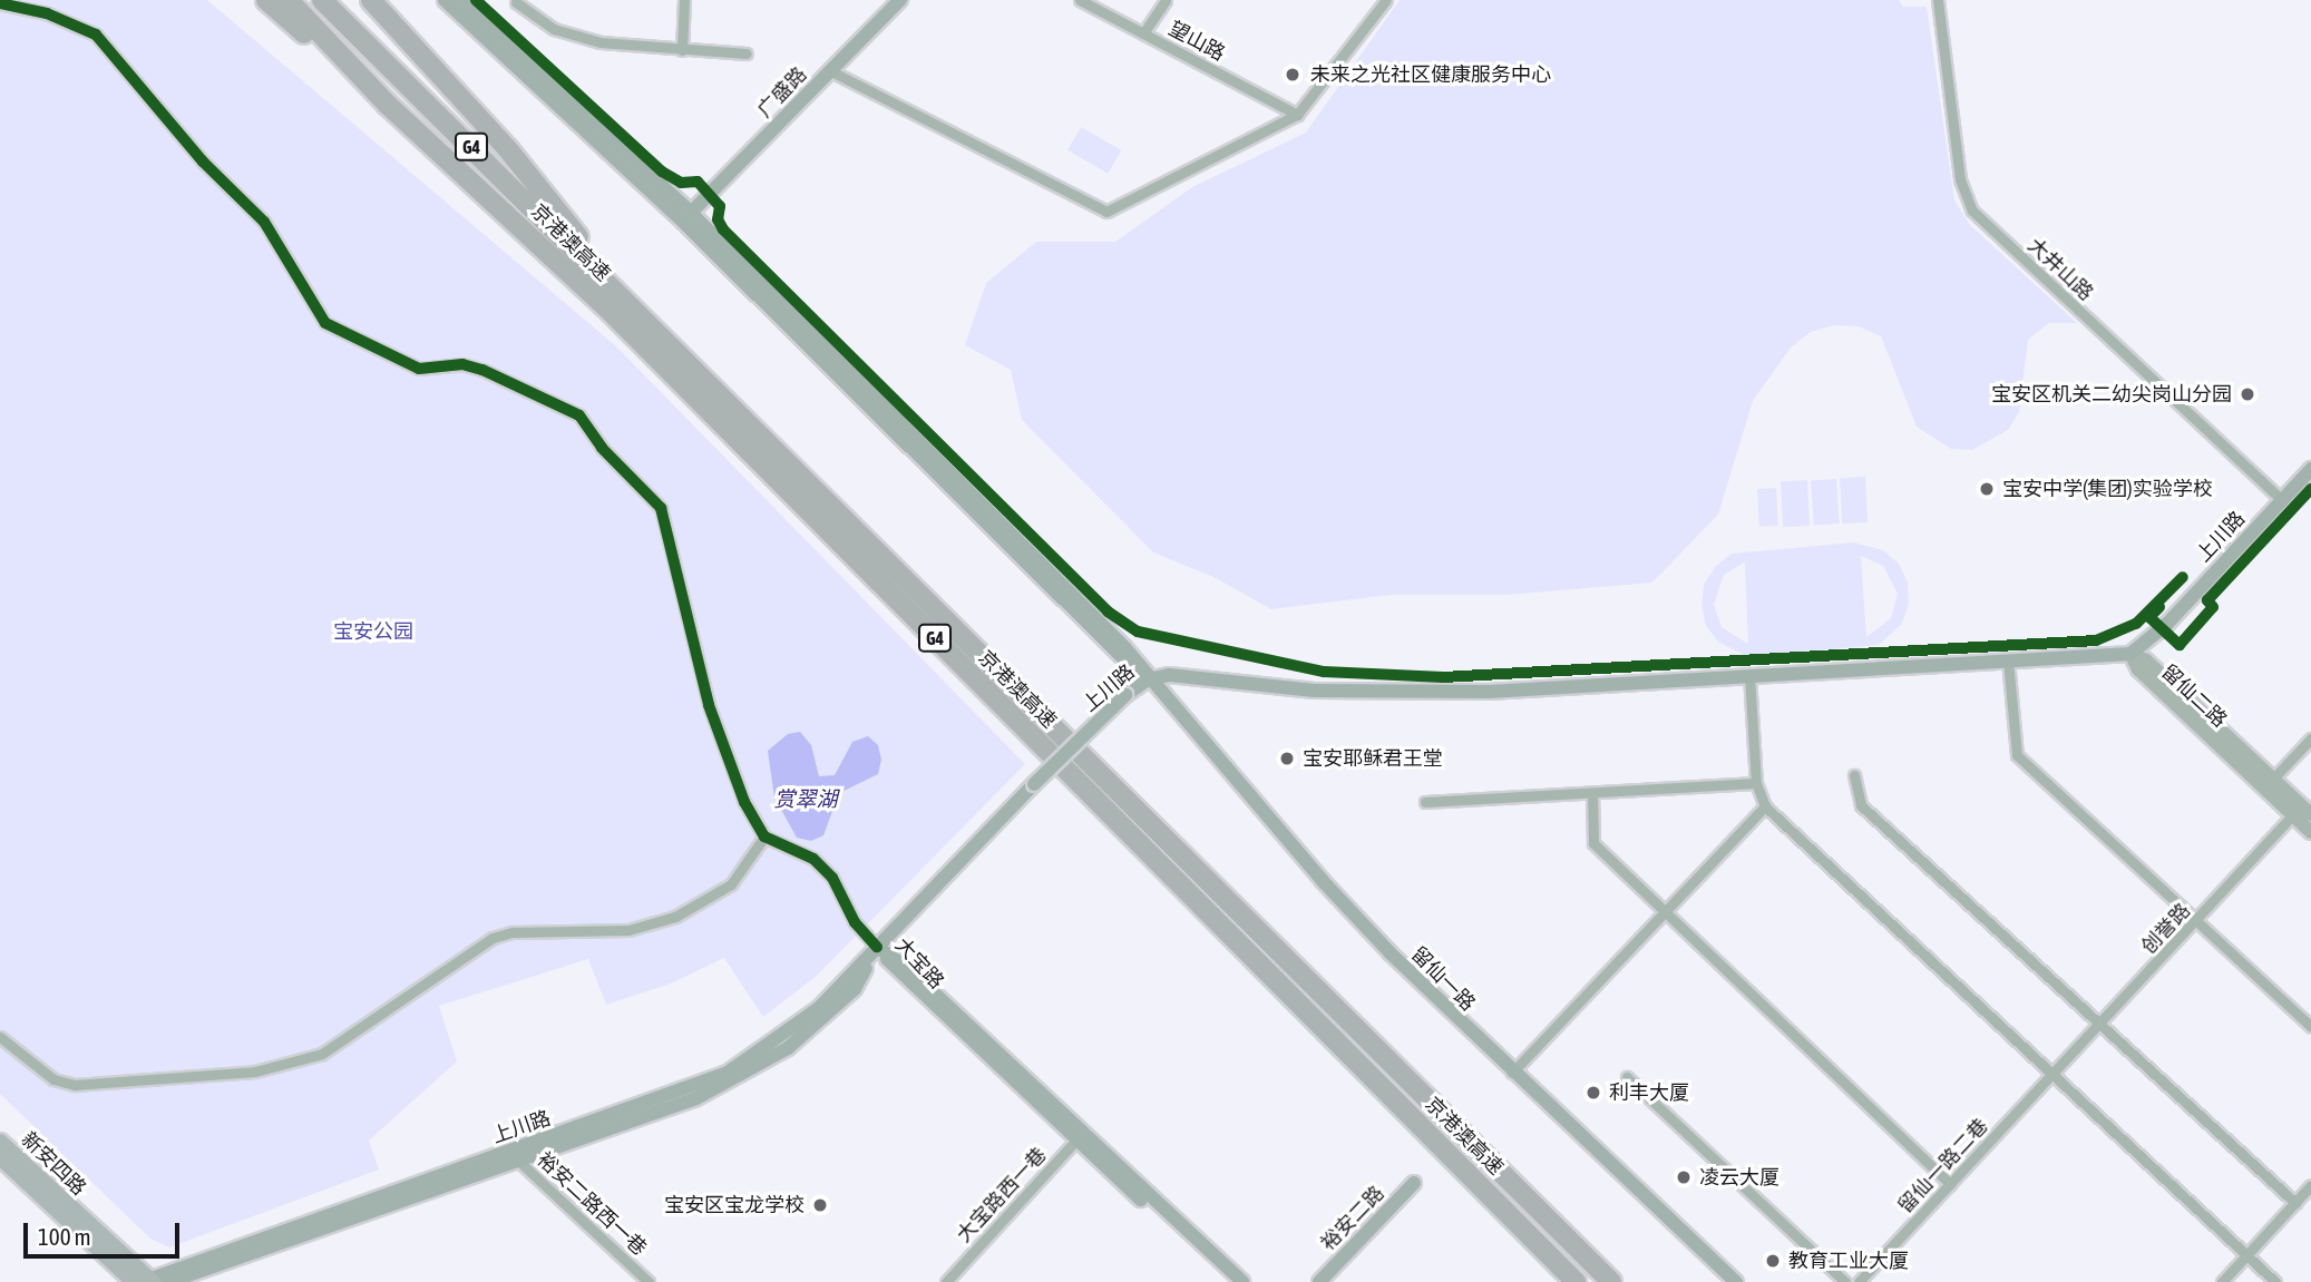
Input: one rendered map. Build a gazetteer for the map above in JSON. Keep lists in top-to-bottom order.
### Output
{
  "streets": {
    "highway": ["G4", "京港澳高速"],
    "main road": [
      "广盛路",
      "上川路",
      "大宝路",
      "留仙一路",
      "新安四路",
      "裕安二路"
    ],
    "street": [
      "望山路",
      "大井山路",
      "留仙二路",
      "创誉路",
      "留仙一路二巷",
      "大宝路西一巷",
      "裕安二路西一巷"
    ]
  },
  "crossings": [
    ["广盛路", "留仙一路"],
    ["大井山路", "上川路"],
    ["上川路", "留仙二路"],
    ["上川路", "大宝路"],
    ["上川路", "留仙一路"],
    ["上川路", "新安四路"],
    ["上川路", "裕安二路西一巷"],
    ["留仙二路", "创誉路"],
    ["创誉路", "留仙一路二巷"],
    ["大宝路", "大宝路西一巷"]
  ],
  "water": ["赏翠湖"],
  "parks": ["宝安公园"],
  "places": [
    "未来之光社区健康服务中心",
    "宝安区机关二幼尖岗山分园",
    "宝安中学(集团)实验学校",
    "宝安耶稣君王堂",
    "利丰大厦",
    "凌云大厦",
    "宝安区宝龙学校",
    "教育工业大厦"
  ],
  "scale_bar": "100 m"
}
